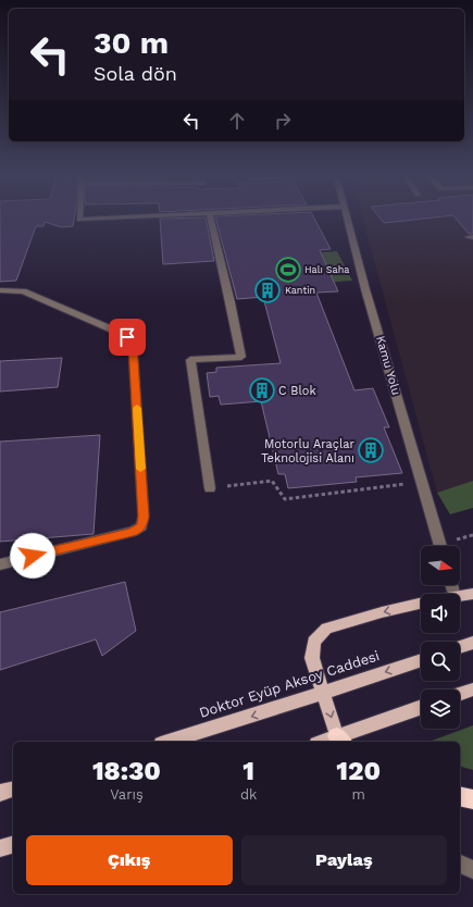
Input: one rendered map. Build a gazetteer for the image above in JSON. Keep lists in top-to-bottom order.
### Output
{
  "streets": {
    "main road": ["Doktor Eyüp Aksoy Caddesi"],
    "street": ["Kamu Yolu"]
  },
  "places": {
    "sports": ["Halı Saha"],
    "building": ["Kantin", "C Blok", "Motorlu Araçlar Teknolojisi Alanı"]
  },
  "north": "right",
  "page": {
    "turn": ["30 m", "Sola dön"],
    "eta": [
      "18:30",
      "Varış",
      "1",
      "dk",
      "120",
      "m"
    ],
    "buttons": ["Çıkış", "Paylaş"]
  }
}
